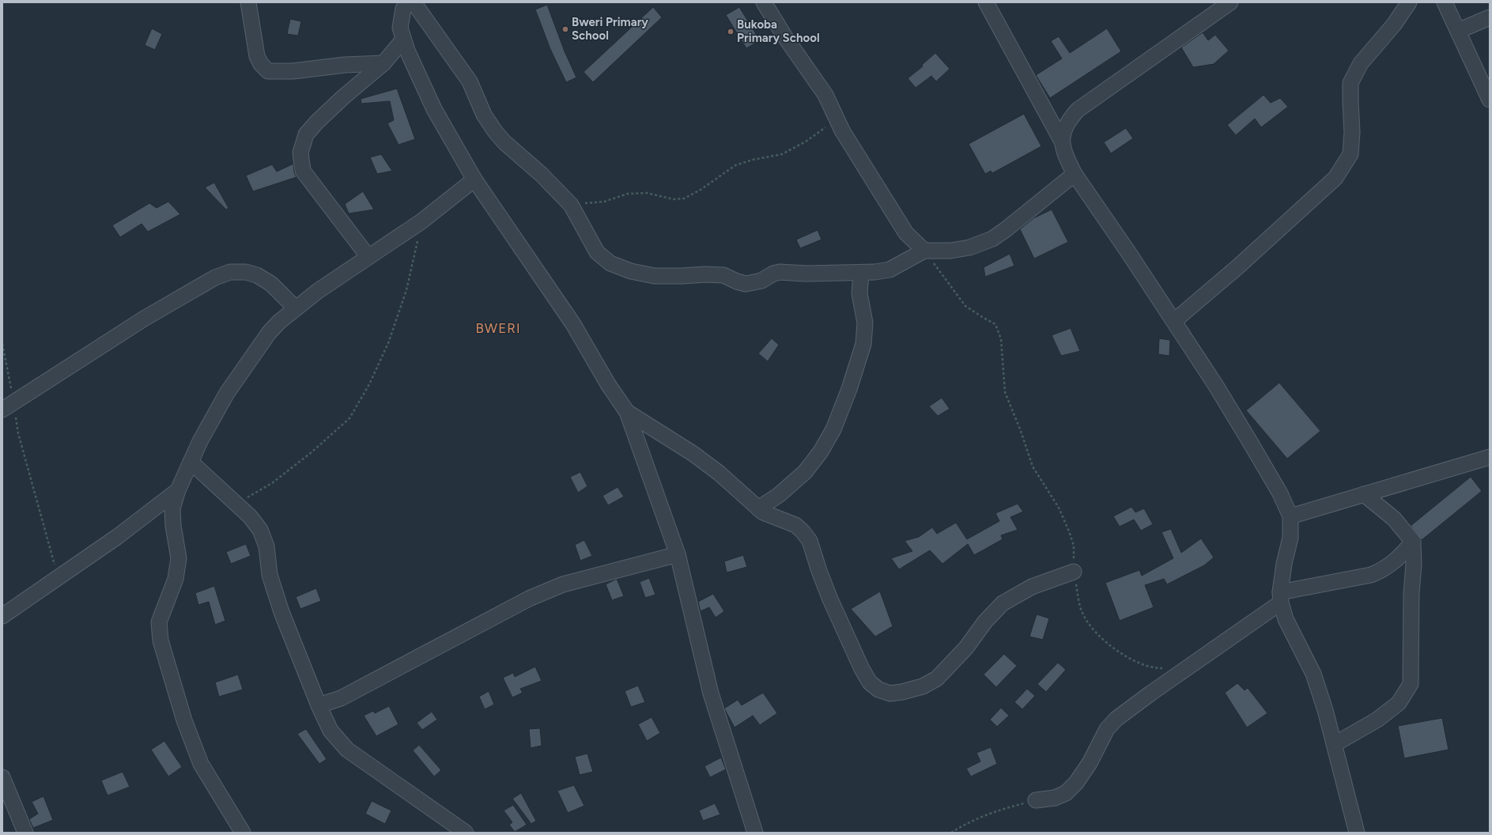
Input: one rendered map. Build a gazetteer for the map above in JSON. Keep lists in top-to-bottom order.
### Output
{
  "districts": ["BWERI"],
  "places": ["Bweri Primary School", "Bukoba Primary School"]
}
